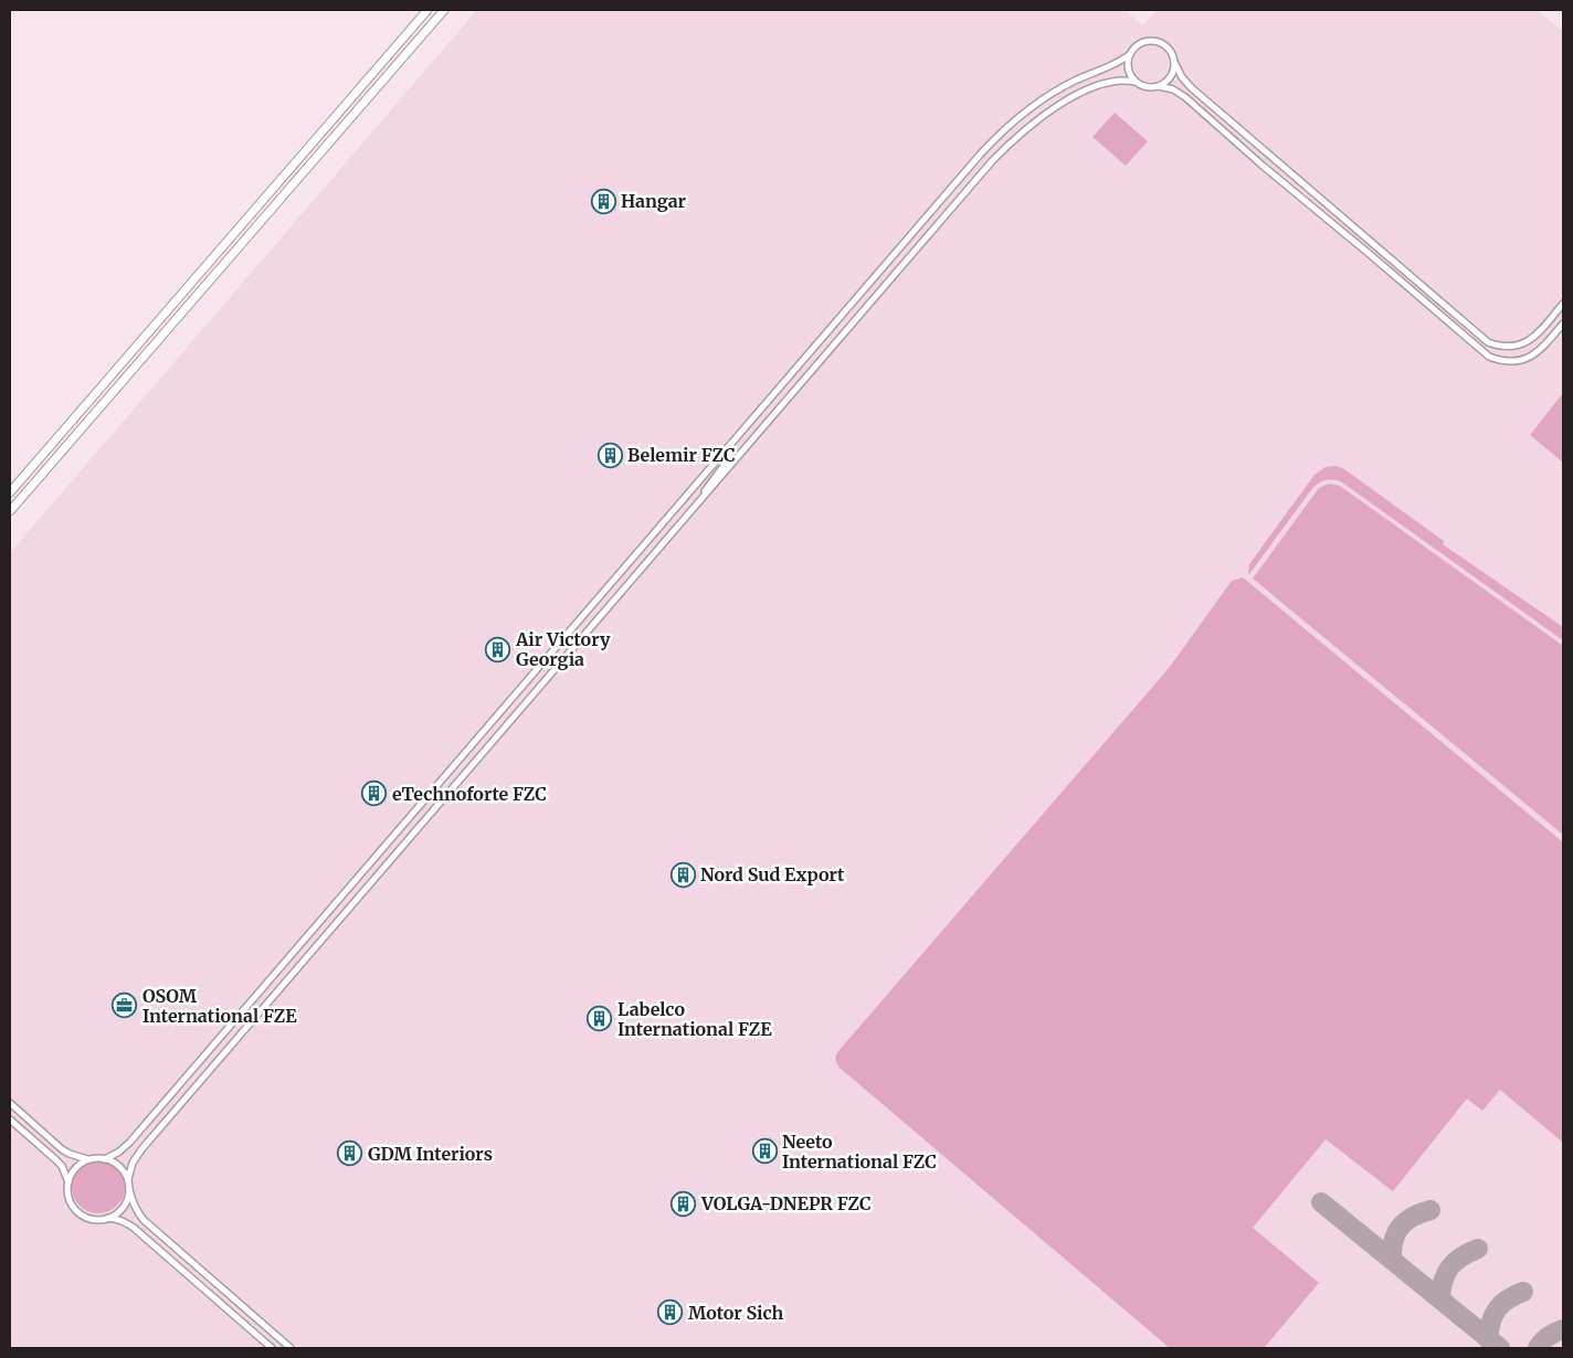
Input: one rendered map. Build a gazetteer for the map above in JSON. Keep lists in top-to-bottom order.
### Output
{
  "places": {
    "building": [
      "Hangar",
      "Belemir FZC",
      "Air Victory Georgia",
      "eTechnoforte FZC",
      "Nord Sud Export",
      "Labelco International FZE",
      "Neeto International FZC",
      "GDM Interiors",
      "VOLGA-DNEPR FZC",
      "Motor Sich"
    ],
    "office": ["OSOM International FZE"]
  }
}
